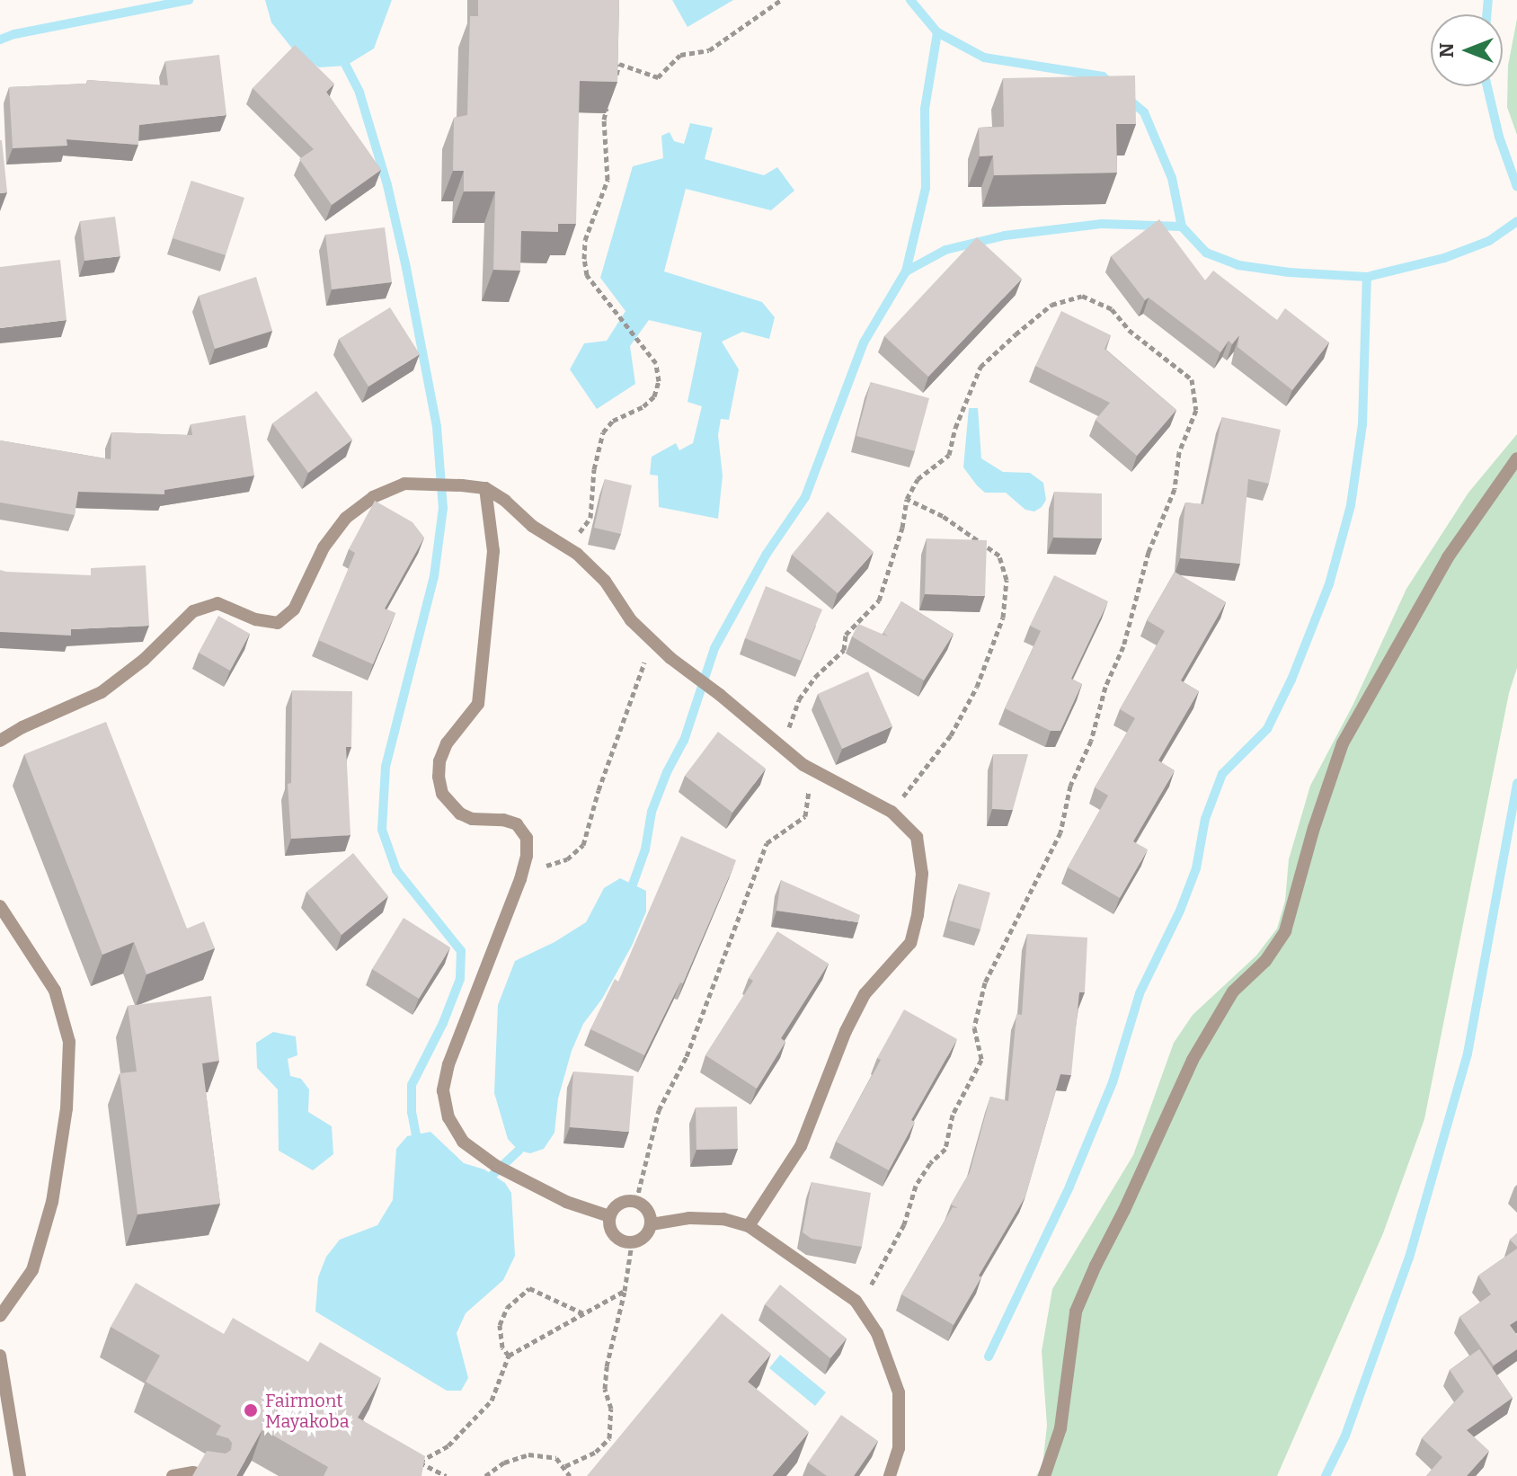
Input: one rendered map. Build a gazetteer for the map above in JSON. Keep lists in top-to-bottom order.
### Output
{
  "places": ["Fairmont Mayakoba"],
  "north": "left"
}
